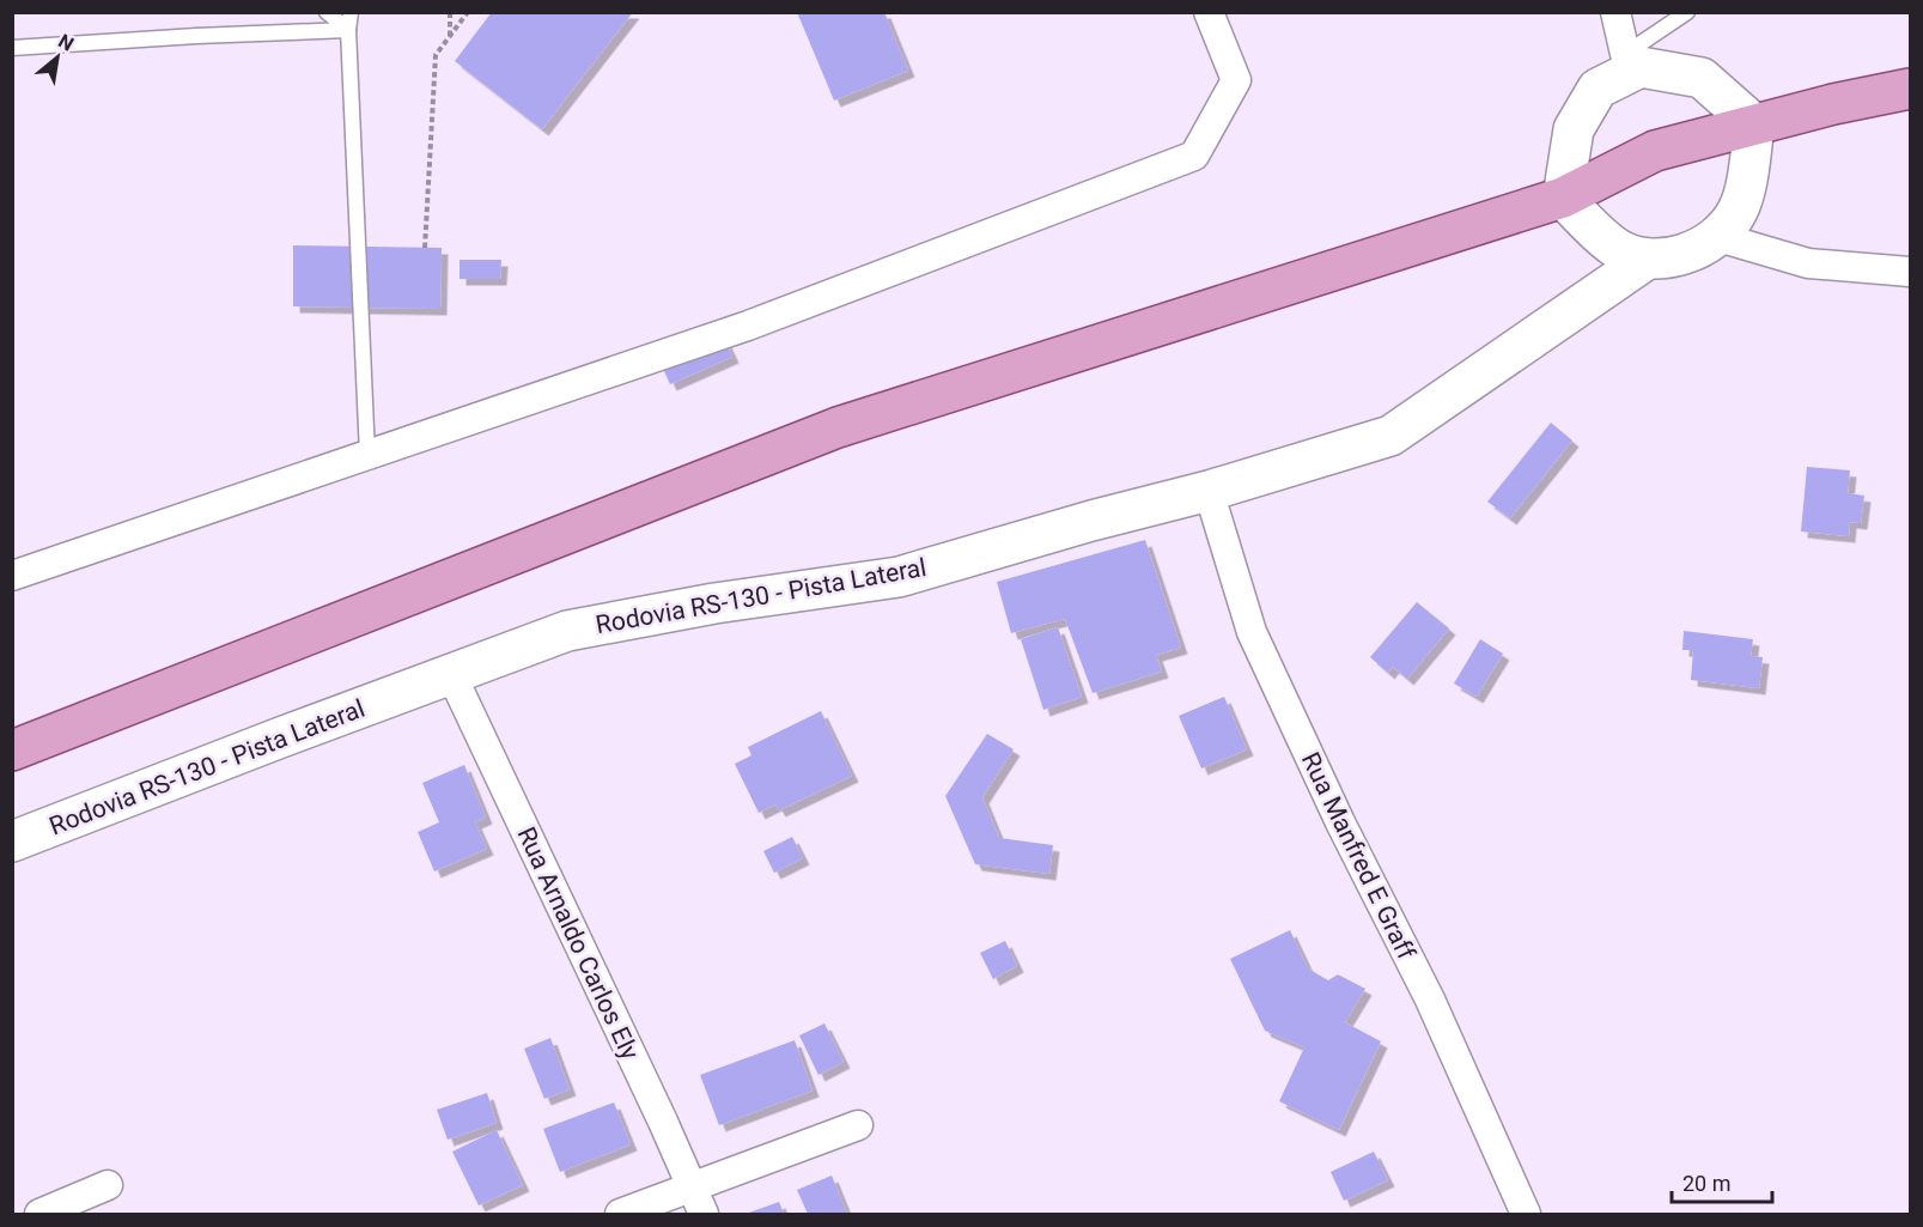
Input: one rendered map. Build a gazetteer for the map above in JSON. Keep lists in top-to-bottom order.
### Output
{
  "streets": {
    "street": ["Rodovia RS-130 - Pista Lateral", "Rua Manfred E Graff", "Rua Arnaldo Carlos Ely"]
  },
  "crossings": [
    ["Rodovia RS-130 - Pista Lateral", "Rua Manfred E Graff"],
    ["Rodovia RS-130 - Pista Lateral", "Rua Arnaldo Carlos Ely"]
  ],
  "scale_bar": "20 m",
  "north": "top right"
}
